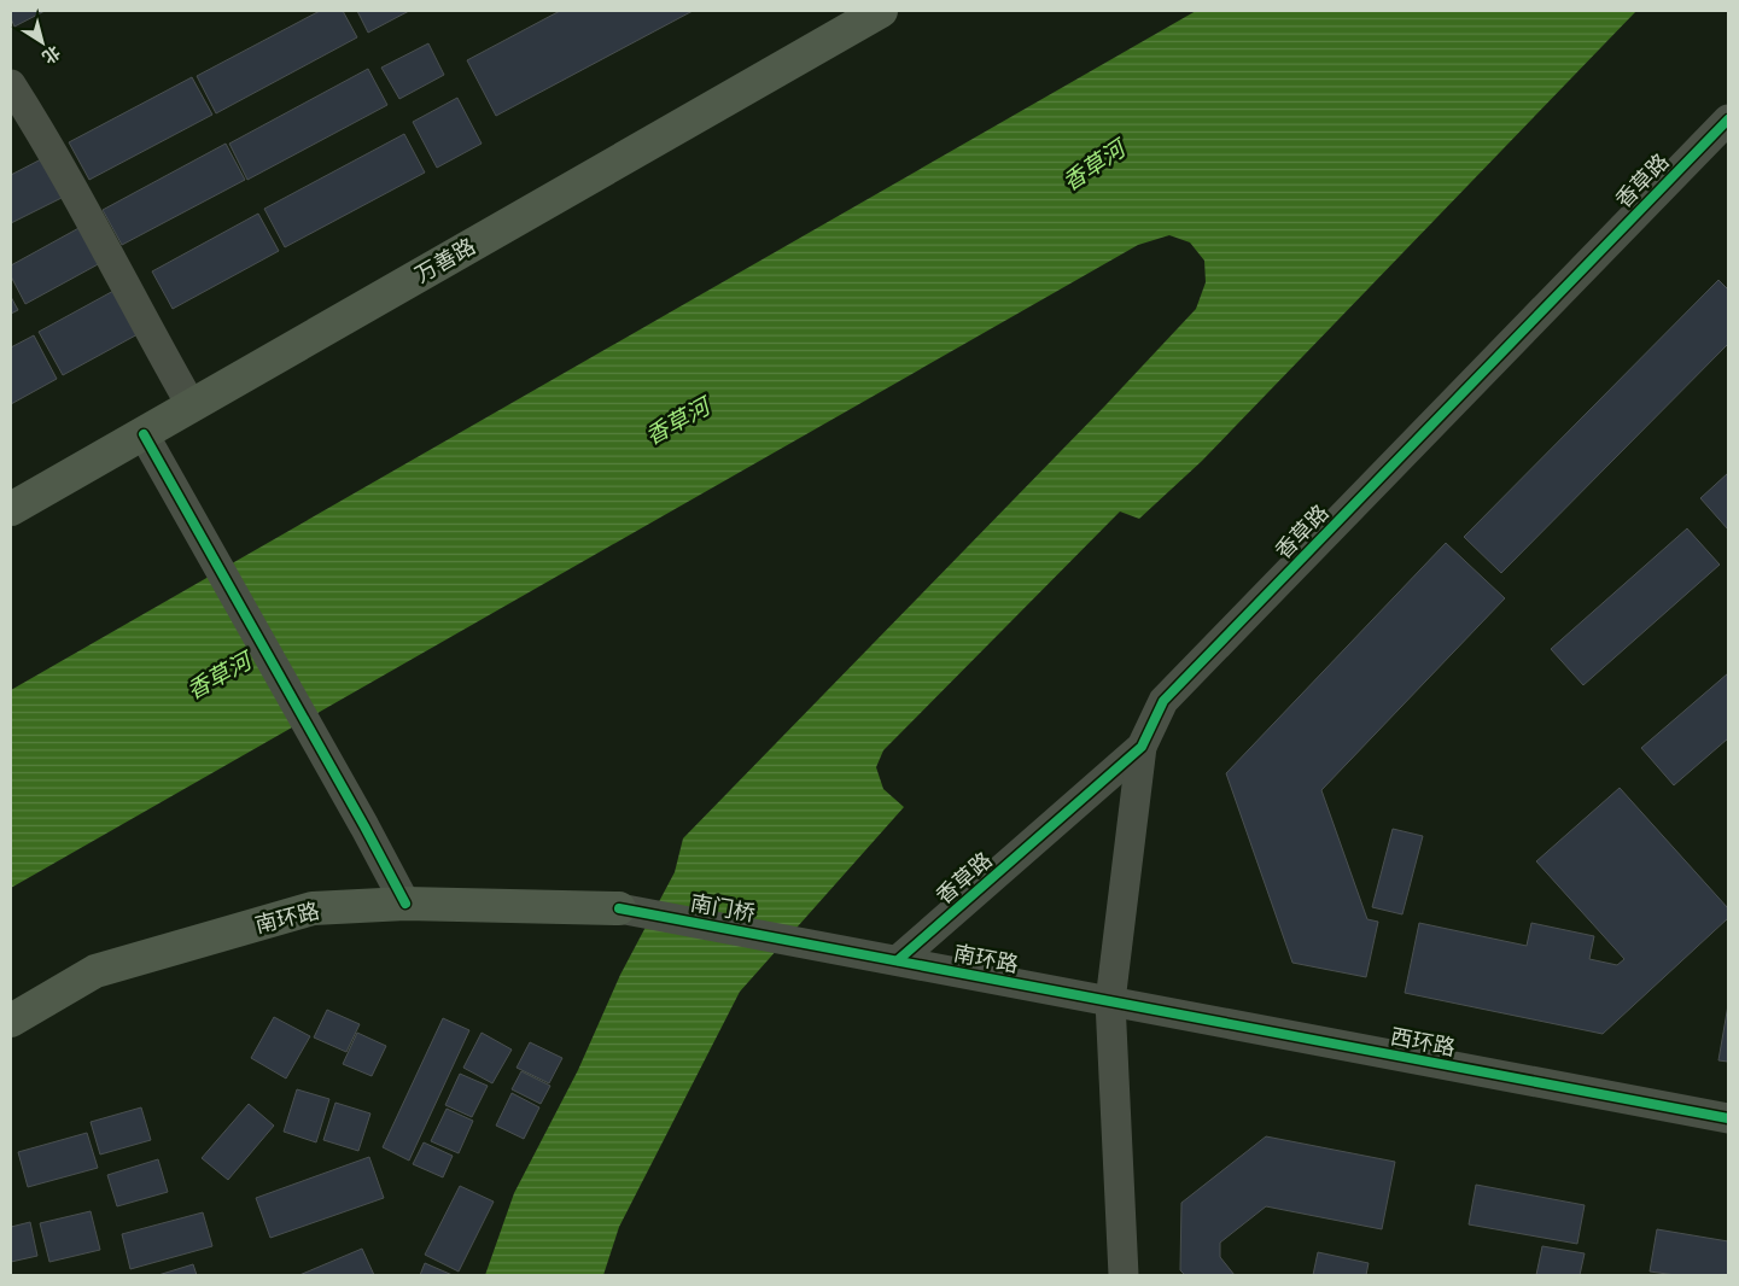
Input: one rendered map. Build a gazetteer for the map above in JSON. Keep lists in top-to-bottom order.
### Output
{
  "streets": {
    "main road": ["万善路", "南环路"],
    "street": ["香草路", "南门桥", "西环路"]
  },
  "crossings": [
    ["香草路", "南环路"],
    ["南门桥", "南环路"],
    ["南环路", "西环路"]
  ],
  "water": ["香草河"],
  "north": "bottom right"
}
